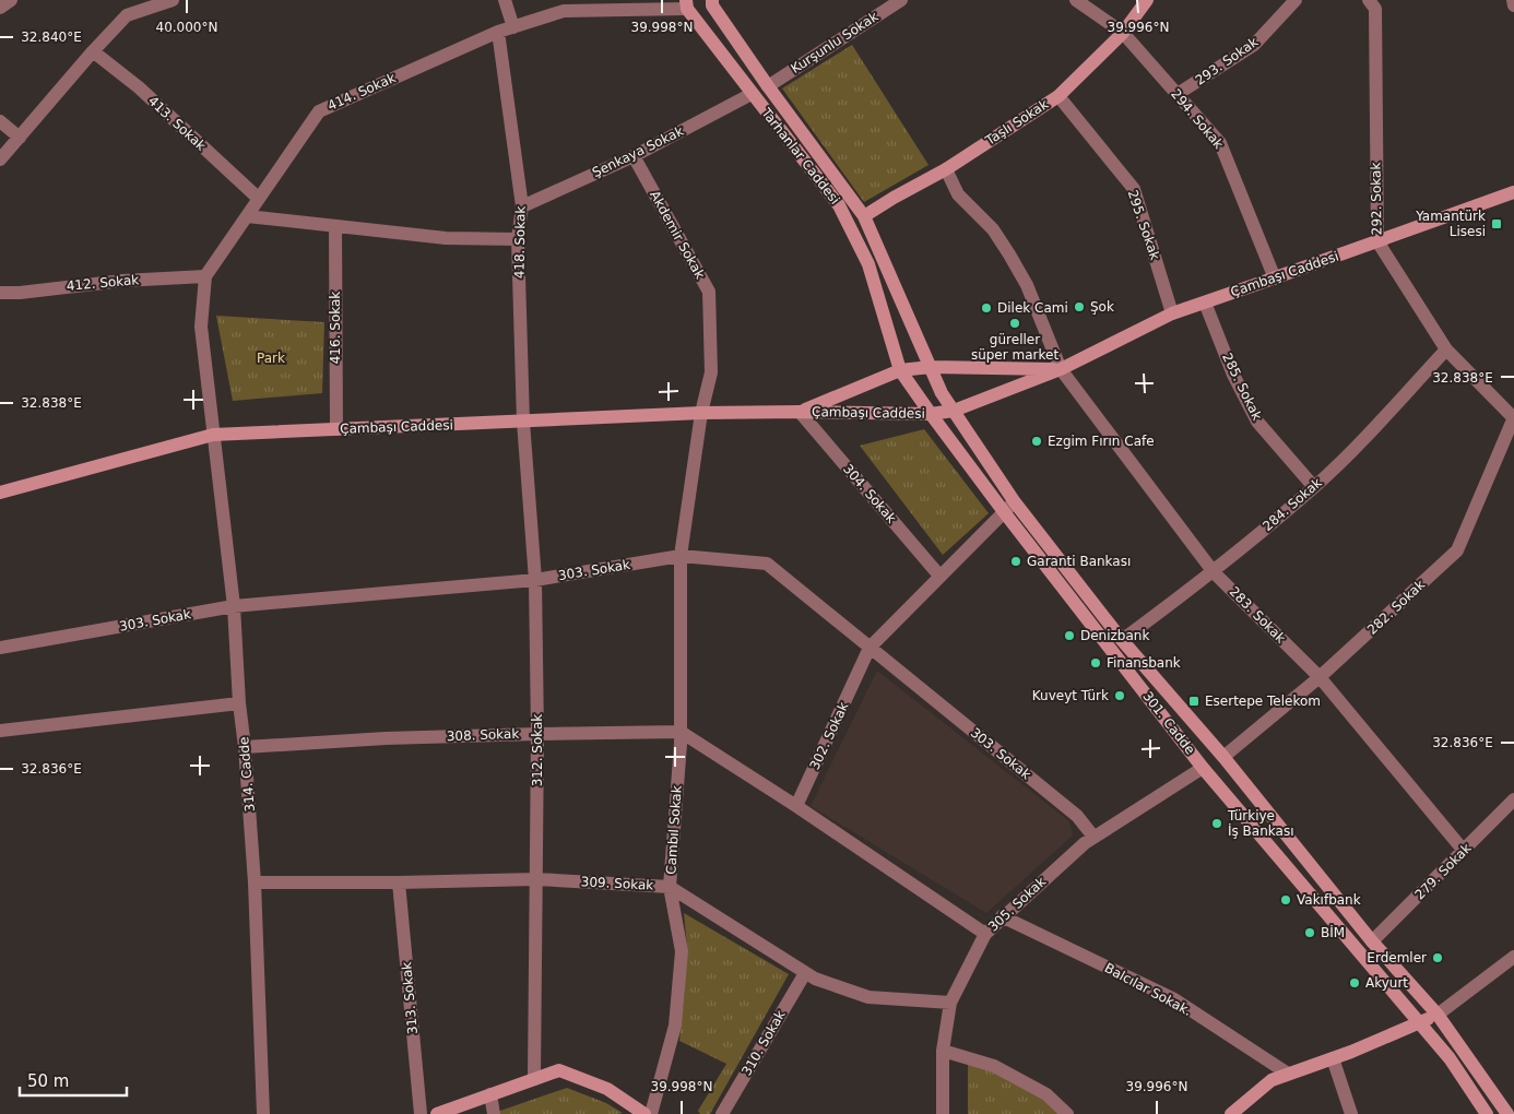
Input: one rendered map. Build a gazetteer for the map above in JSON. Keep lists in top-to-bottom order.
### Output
{
  "streets": {
    "main road": [
      "Taşlı Sokak",
      "Tarhanlar Caddesi",
      "Çambaşı Caddesi",
      "301. Cadde"
    ],
    "street": [
      "Kurşunlu Sokak",
      "293. Sokak",
      "414. Sokak",
      "294. Sokak",
      "413. Sokak",
      "Şenkaya Sokak",
      "292. Sokak",
      "295. Sokak",
      "Akdemir Sokak",
      "418. Sokak",
      "412. Sokak",
      "416. Sokak",
      "285. Sokak",
      "304. Sokak",
      "284. Sokak",
      "303. Sokak",
      "282. Sokak",
      "283. Sokak",
      "308. Sokak",
      "302. Sokak",
      "312. Sokak",
      "314. Cadde",
      "Cambıl Sokak",
      "279. Sokak",
      "309. Sokak",
      "305. Sokak",
      "Balcılar Sokak.",
      "313. Sokak",
      "310. Sokak"
    ]
  },
  "crossings": [
    ["Kurşunlu Sokak", "Tarhanlar Caddesi"],
    ["293. Sokak", "294. Sokak"],
    ["414. Sokak", "413. Sokak"],
    ["414. Sokak", "Tarhanlar Caddesi"],
    ["414. Sokak", "418. Sokak"],
    ["414. Sokak", "Çambaşı Caddesi"],
    ["414. Sokak", "412. Sokak"],
    ["414. Sokak", "314. Cadde"],
    ["294. Sokak", "Taşlı Sokak"],
    ["294. Sokak", "Çambaşı Caddesi"],
    ["Taşlı Sokak", "Tarhanlar Caddesi"],
    ["Taşlı Sokak", "295. Sokak"],
    ["Taşlı Sokak", "283. Sokak"],
    ["Şenkaya Sokak", "Tarhanlar Caddesi"],
    ["Şenkaya Sokak", "Akdemir Sokak"],
    ["Şenkaya Sokak", "418. Sokak"],
    ["Tarhanlar Caddesi", "Çambaşı Caddesi"],
    ["Tarhanlar Caddesi", "301. Cadde"],
    ["292. Sokak", "Çambaşı Caddesi"],
    ["292. Sokak", "284. Sokak"],
    ["292. Sokak", "282. Sokak"],
    ["295. Sokak", "Çambaşı Caddesi"],
    ["Akdemir Sokak", "Çambaşı Caddesi"],
    ["Akdemir Sokak", "Cambıl Sokak"],
    ["418. Sokak", "Çambaşı Caddesi"],
    ["418. Sokak", "312. Sokak"],
    ["Çambaşı Caddesi", "416. Sokak"],
    ["Çambaşı Caddesi", "285. Sokak"],
    ["Çambaşı Caddesi", "304. Sokak"],
    ["Çambaşı Caddesi", "283. Sokak"],
    ["Çambaşı Caddesi", "301. Cadde"],
    ["Çambaşı Caddesi", "312. Sokak"],
    ["Çambaşı Caddesi", "314. Cadde"],
    ["Çambaşı Caddesi", "Cambıl Sokak"],
    ["285. Sokak", "284. Sokak"],
    ["304. Sokak", "302. Sokak"],
    ["284. Sokak", "283. Sokak"],
    ["284. Sokak", "301. Cadde"],
    ["303. Sokak", "302. Sokak"],
    ["303. Sokak", "312. Sokak"],
    ["303. Sokak", "314. Cadde"],
    ["303. Sokak", "Cambıl Sokak"],
    ["303. Sokak", "305. Sokak"],
    ["282. Sokak", "283. Sokak"],
    ["282. Sokak", "301. Cadde"],
    ["283. Sokak", "279. Sokak"],
    ["301. Cadde", "302. Sokak"],
    ["301. Cadde", "279. Sokak"],
    ["301. Cadde", "305. Sokak"],
    ["308. Sokak", "312. Sokak"],
    ["308. Sokak", "314. Cadde"],
    ["308. Sokak", "Cambıl Sokak"],
    ["312. Sokak", "309. Sokak"],
    ["314. Cadde", "309. Sokak"],
    ["Cambıl Sokak", "309. Sokak"],
    ["309. Sokak", "305. Sokak"],
    ["309. Sokak", "313. Sokak"],
    ["309. Sokak", "310. Sokak"],
    ["305. Sokak", "Balcılar Sokak."]
  ],
  "parks": ["Park"],
  "places": {
    "transit": ["Yamantürk Lisesi", "Esertepe Telekom"],
    "other": [
      "Şok",
      "Dilek Cami",
      "güreller süper market",
      "Ezgim Fırın Cafe",
      "Garanti Bankası",
      "Denizbank",
      "Finansbank",
      "Kuveyt Türk",
      "Türkiye İş Bankası",
      "Vakıfbank",
      "BİM",
      "Erdemler",
      "Akyurt"
    ]
  },
  "scale_bar": "50 m",
  "coordinates": [
    "40.000°N",
    "39.998°N",
    "39.996°N",
    "32.840°E",
    "32.838°E",
    "32.836°E"
  ]
}
